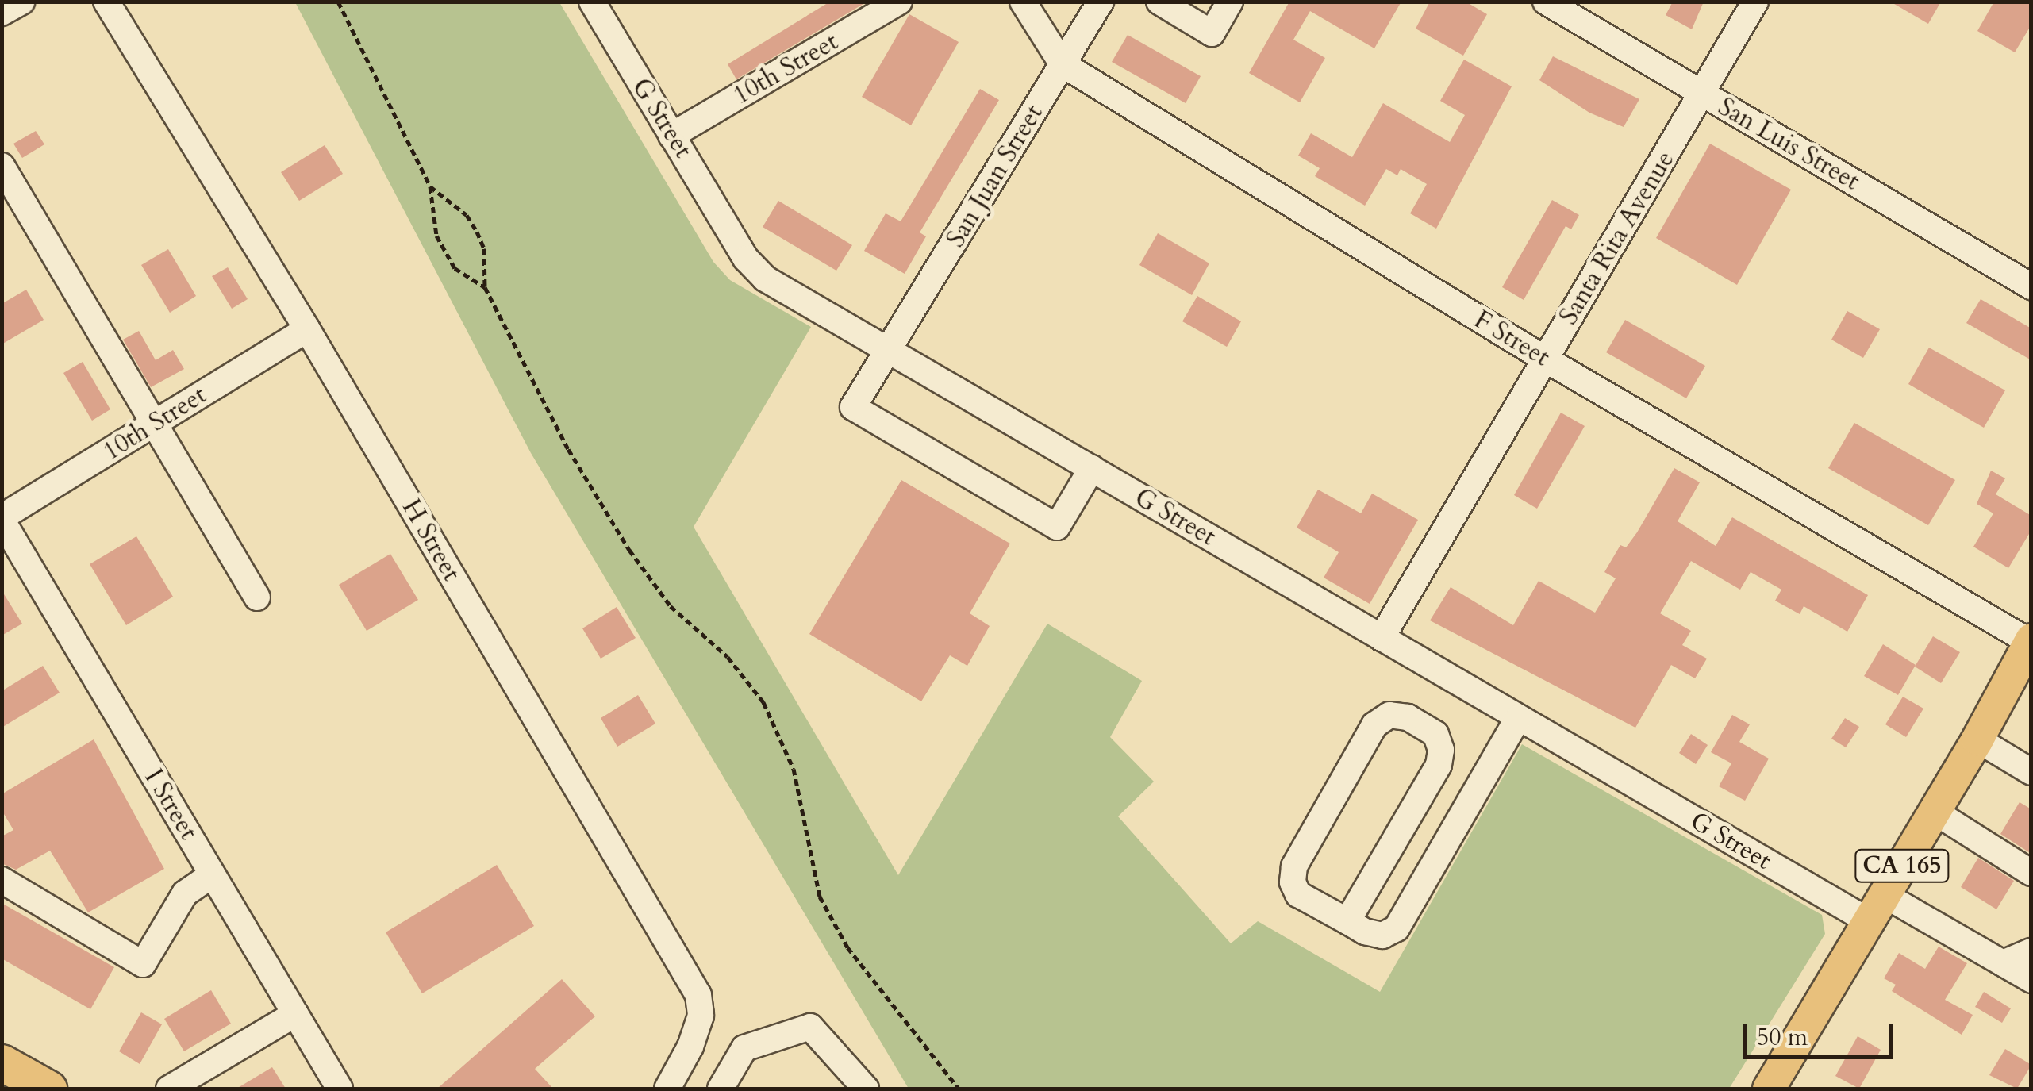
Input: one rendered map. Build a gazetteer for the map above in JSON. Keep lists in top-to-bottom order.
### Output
{
  "streets": {
    "main road": ["CA 165"],
    "street": [
      "10th Street",
      "G Street",
      "San Luis Street",
      "San Juan Street",
      "Santa Rita Avenue",
      "F Street",
      "H Street",
      "I Street"
    ]
  },
  "crossings": [
    ["10th Street", "G Street"],
    ["10th Street", "H Street"],
    ["10th Street", "I Street"],
    ["G Street", "San Juan Street"],
    ["G Street", "Santa Rita Avenue"],
    ["G Street", "CA 165"],
    ["San Luis Street", "Santa Rita Avenue"],
    ["San Juan Street", "F Street"],
    ["Santa Rita Avenue", "F Street"],
    ["F Street", "CA 165"]
  ],
  "scale_bar": "50 m"
}
